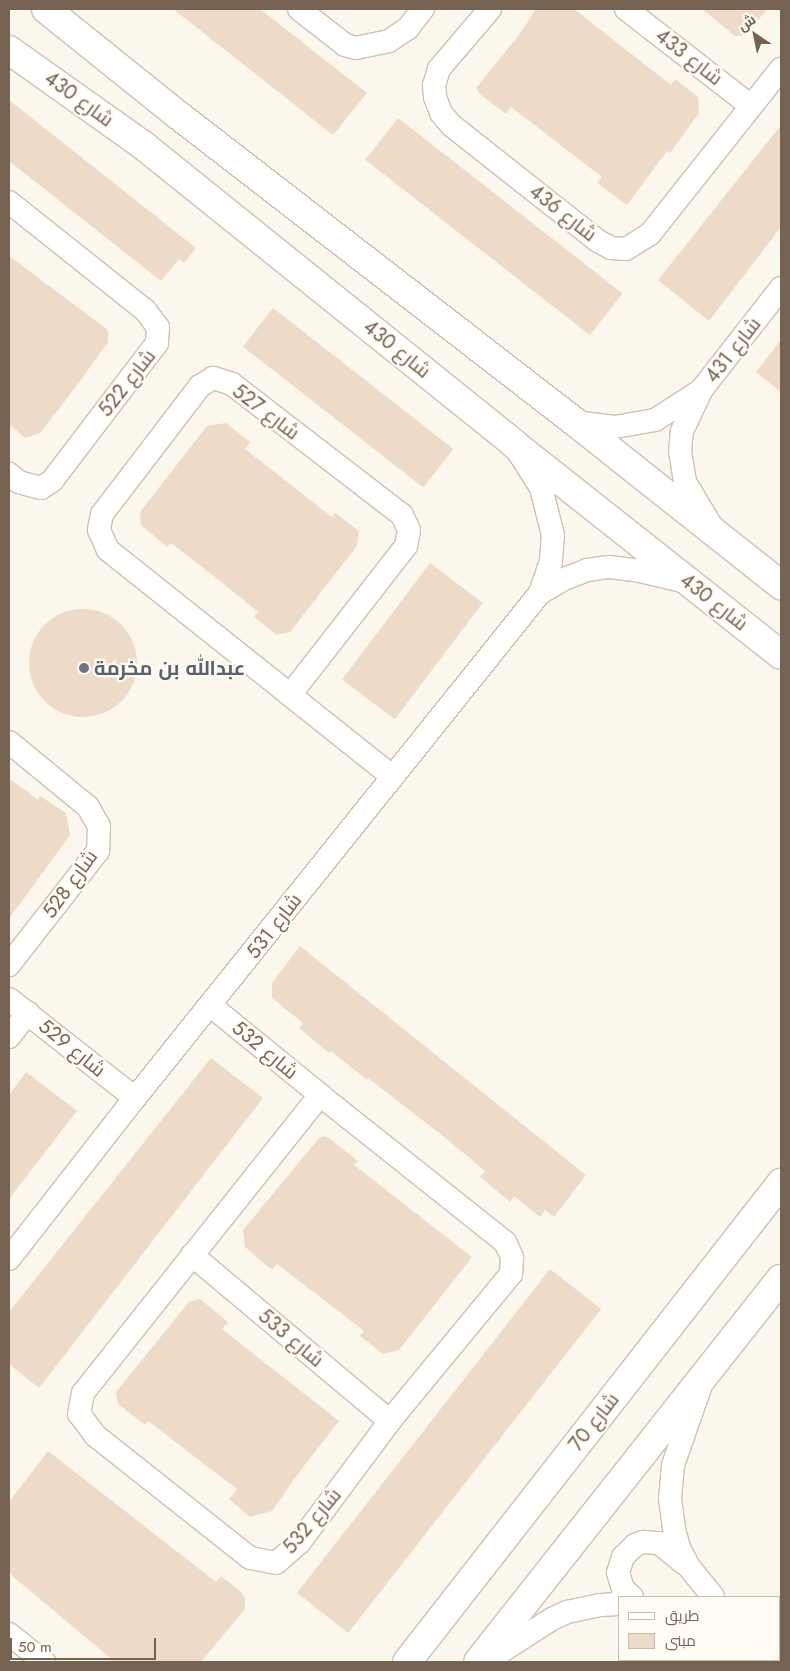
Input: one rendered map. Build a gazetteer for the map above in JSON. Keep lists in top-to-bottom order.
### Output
{
  "streets": {
    "street": [
      "شارع 433",
      "شارع 430",
      "شارع 436",
      "شارع 431",
      "شارع 522",
      "شارع 527",
      "شارع 528",
      "شارع 531",
      "شارع 529",
      "شارع 532",
      "شارع 533",
      "شارع 70"
    ]
  },
  "crossings": [
    ["شارع 433", "شارع 436"],
    ["شارع 430", "شارع 531"],
    ["شارع 527", "شارع 531"],
    ["شارع 531", "شارع 529"],
    ["شارع 531", "شارع 532"],
    ["شارع 532", "شارع 533"]
  ],
  "places": ["عبدالله بن مخرمة"],
  "legend": ["طريق", "مبنى"],
  "scale_bar": "50 m",
  "north": "top left"
}
